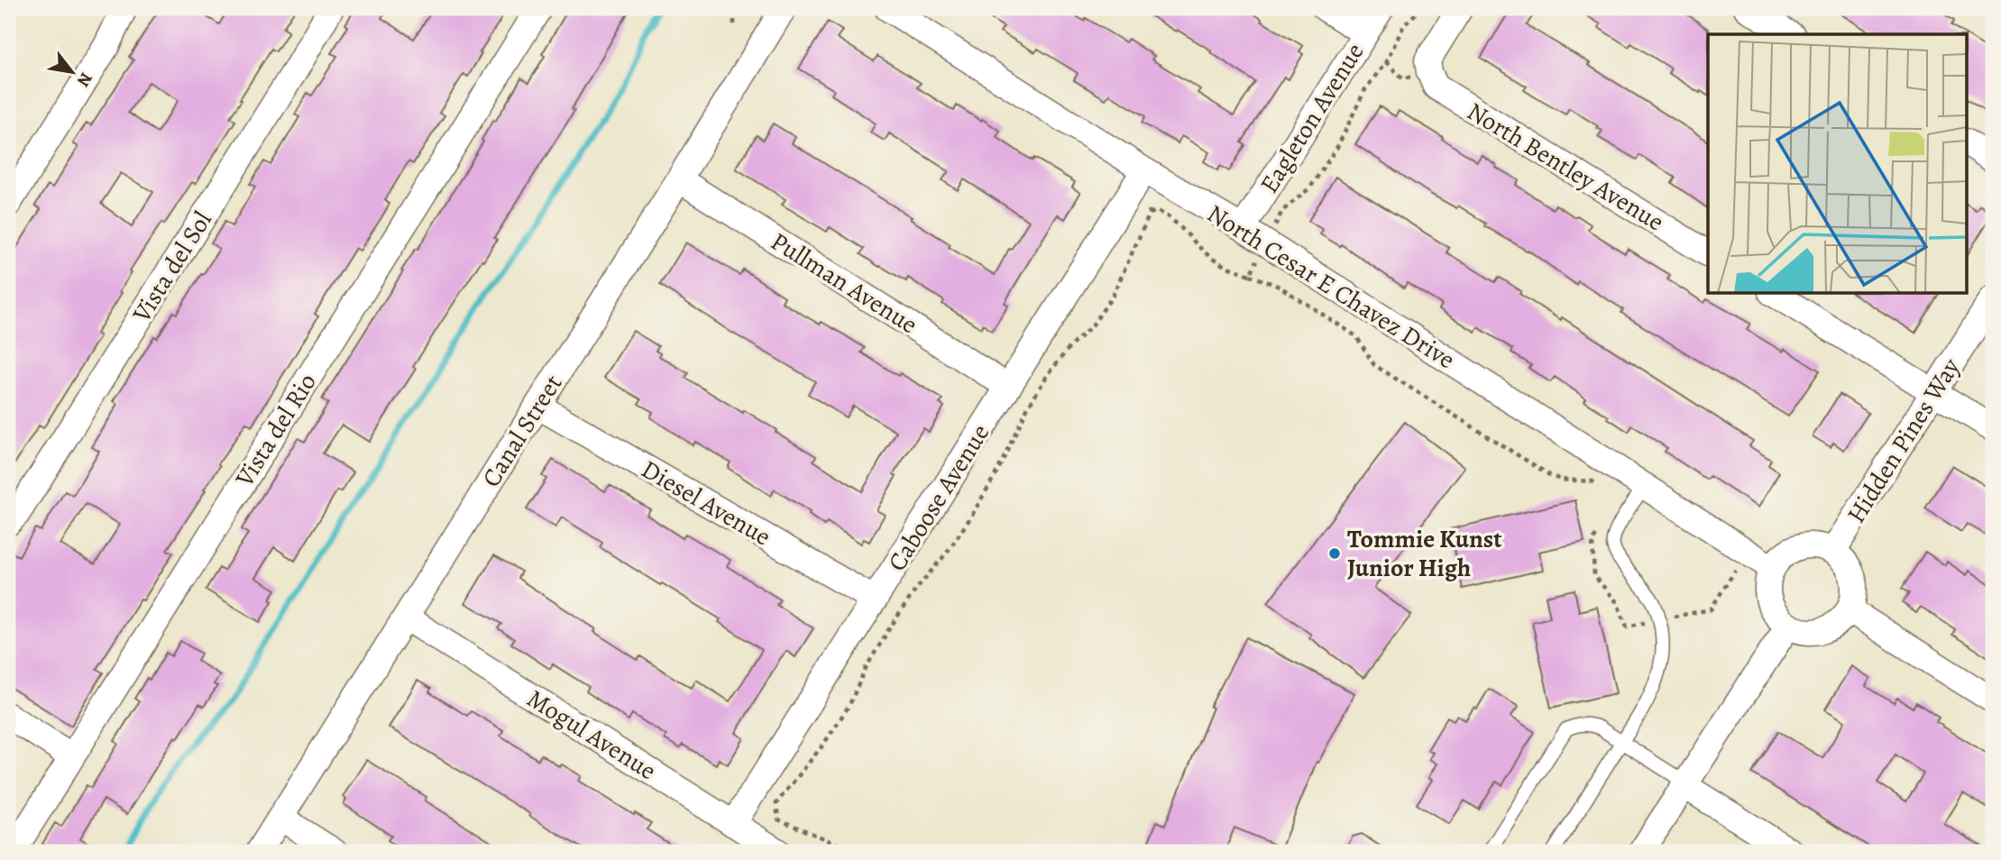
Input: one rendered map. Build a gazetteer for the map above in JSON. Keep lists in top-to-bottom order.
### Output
{
  "streets": {
    "street": [
      "Eagleton Avenue",
      "North Bentley Avenue",
      "Vista del Sol",
      "Pullman Avenue",
      "North Cesar E Chavez Drive",
      "Vista del Rio",
      "Canal Street",
      "Hidden Pines Way",
      "Caboose Avenue",
      "Diesel Avenue",
      "Mogul Avenue"
    ]
  },
  "crossings": [
    ["Eagleton Avenue", "North Cesar E Chavez Drive"],
    ["Pullman Avenue", "Canal Street"],
    ["Pullman Avenue", "Caboose Avenue"],
    ["North Cesar E Chavez Drive", "Hidden Pines Way"],
    ["North Cesar E Chavez Drive", "Caboose Avenue"],
    ["Canal Street", "Diesel Avenue"],
    ["Canal Street", "Mogul Avenue"],
    ["Caboose Avenue", "Diesel Avenue"],
    ["Caboose Avenue", "Mogul Avenue"]
  ],
  "places": ["Tommie Kunst Junior High"],
  "north": "bottom right"
}
